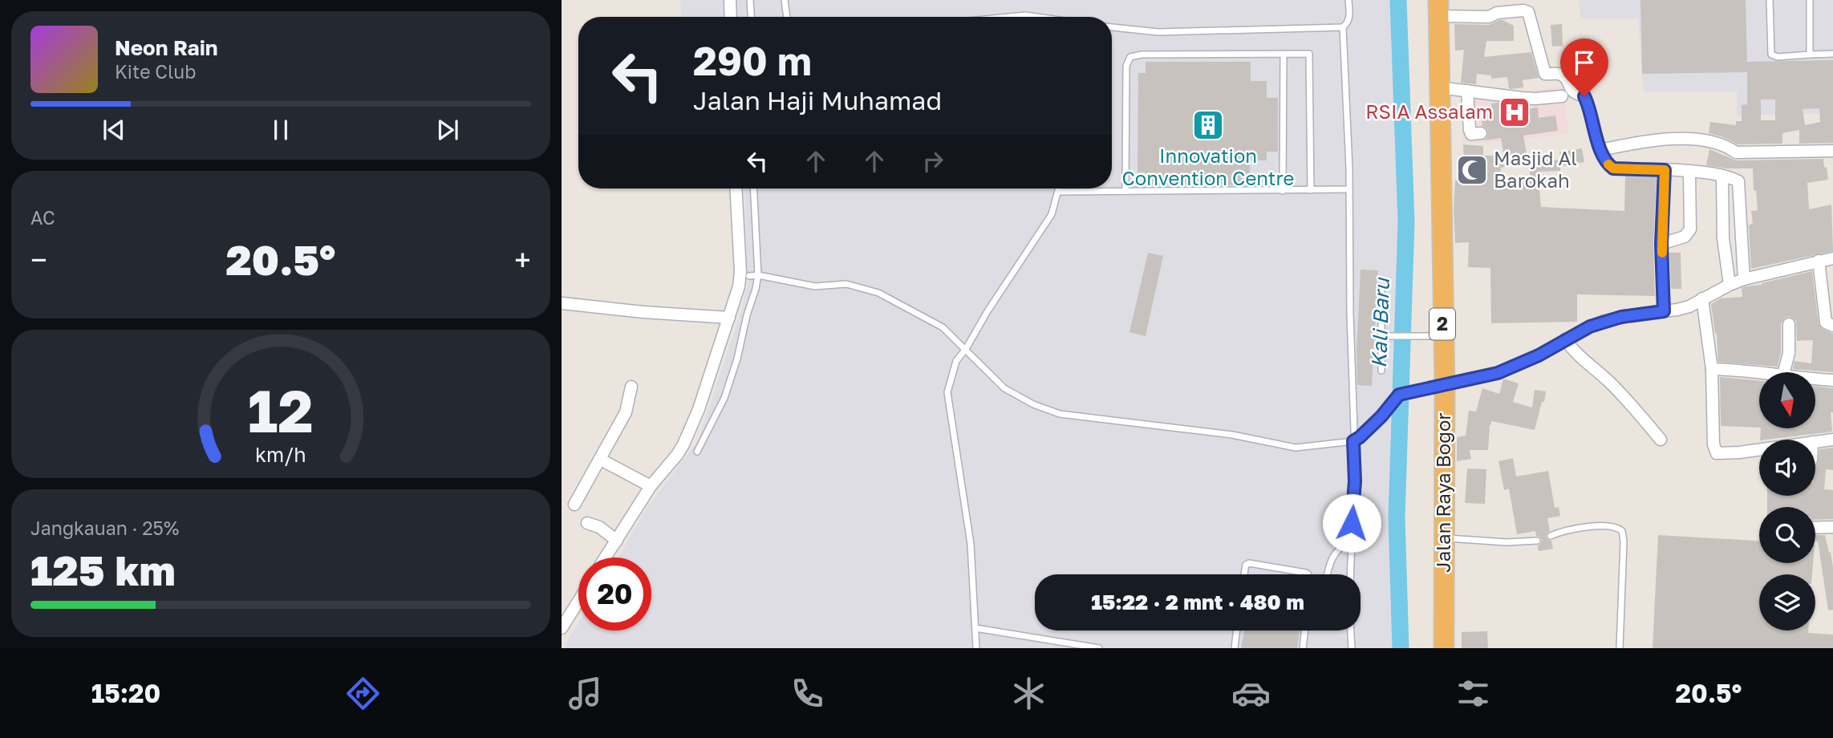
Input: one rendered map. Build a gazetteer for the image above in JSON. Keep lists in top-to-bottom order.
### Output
{
  "streets": {
    "highway": ["2", "Jalan Raya Bogor"]
  },
  "water": ["Kali Baru"],
  "places": {
    "hospital": ["RSIA Assalam"],
    "building": ["Innovation Convention Centre"],
    "mosque": ["Masjid Al Barokah"]
  },
  "north": "bottom",
  "page": {
    "turn": ["290 m", "Jalan Haji Muhamad"],
    "song": ["Neon Rain", "Kite Club"],
    "tile": [
      "AC",
      ["Jangkauan · 25%", "125 km"]
    ],
    "heat": ["−", "20.5°", "+"],
    "limit": "20",
    "trip": "15:22 · 2 mnt · 480 m",
    "tabs": ["15:20", "20.5°"],
    "gauge": ["12", "km/h"]
  }
}
